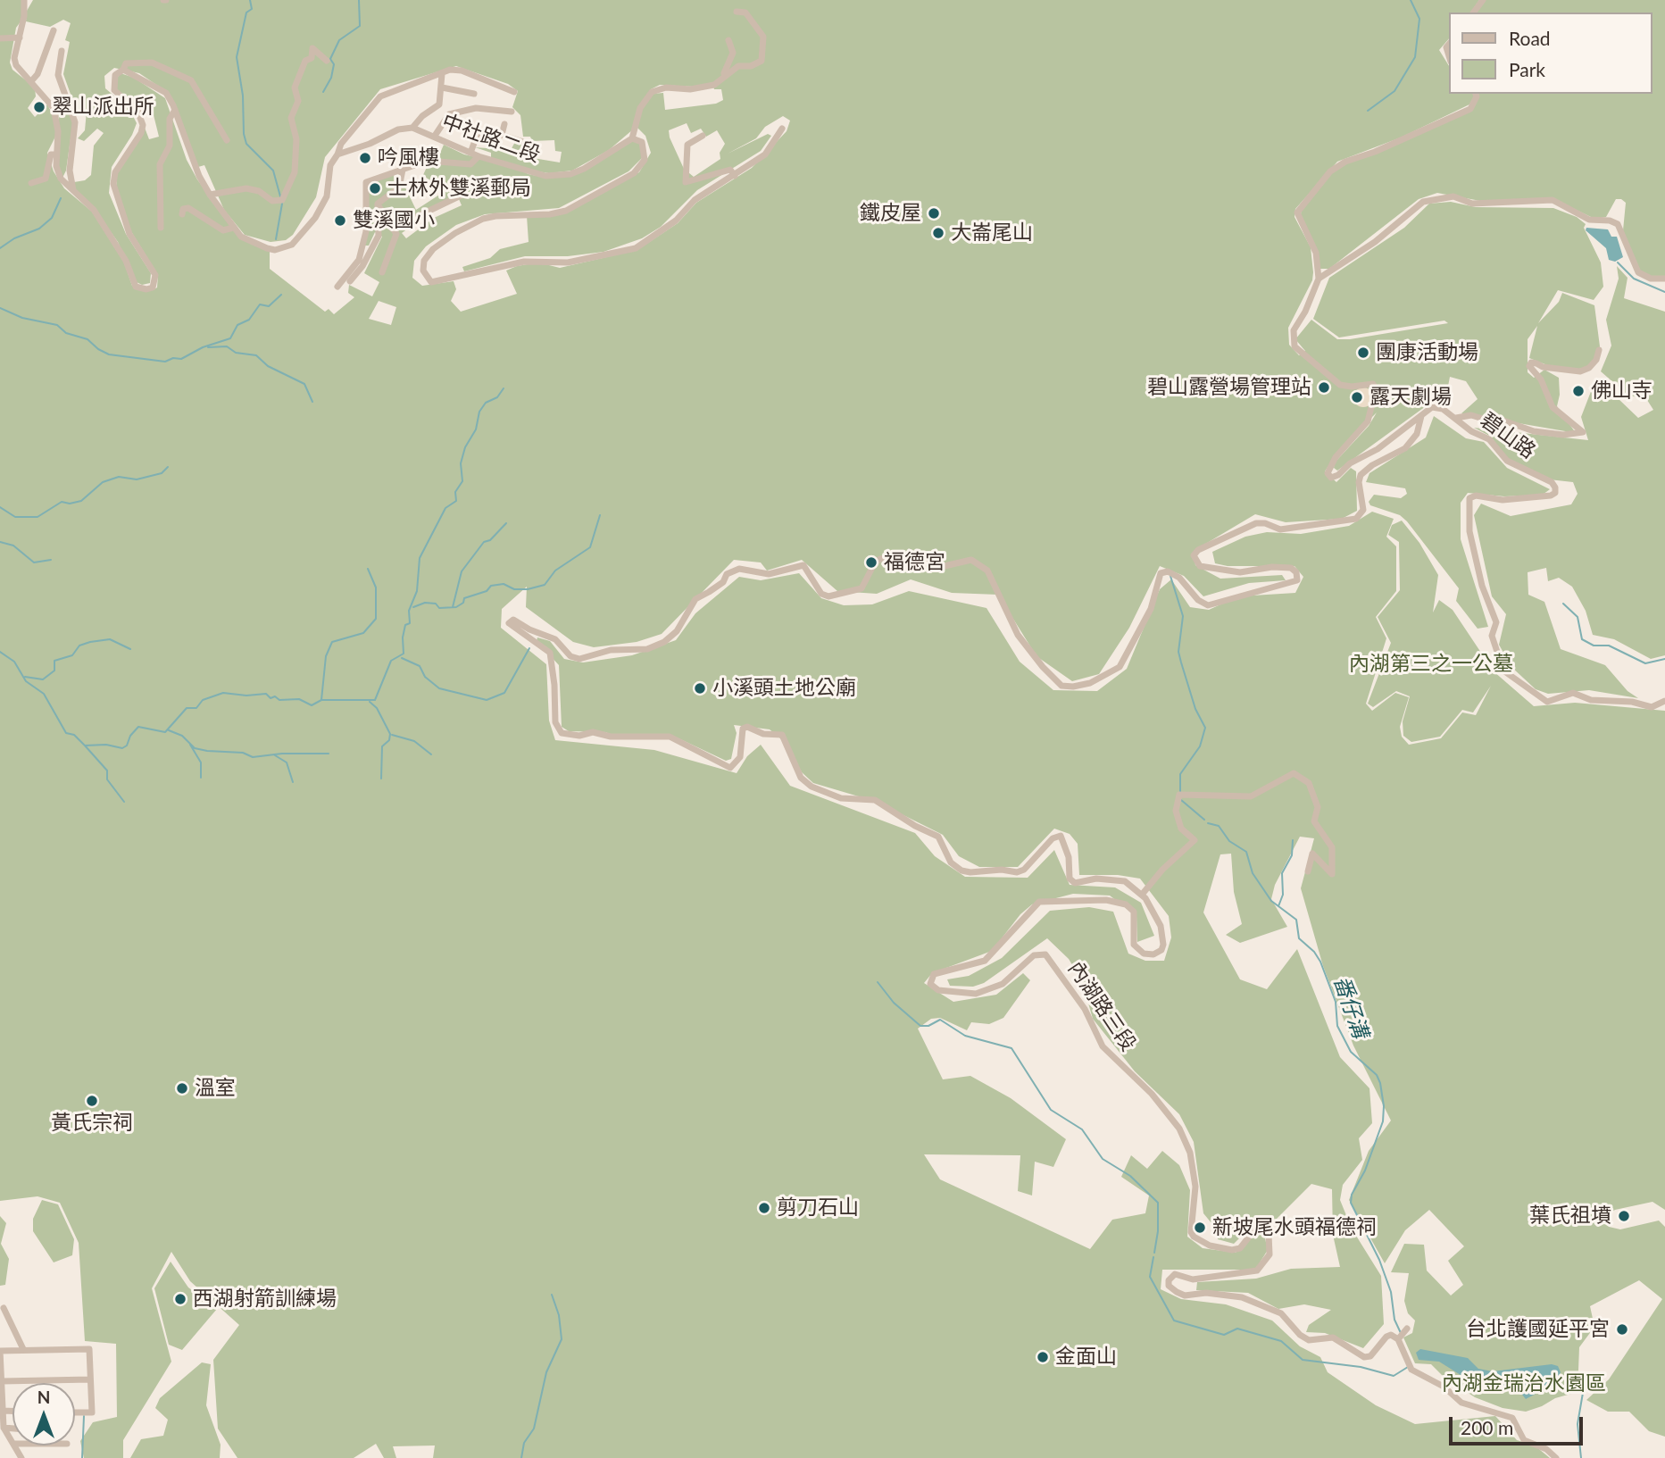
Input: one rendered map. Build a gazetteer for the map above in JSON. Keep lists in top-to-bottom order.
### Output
{
  "streets": {
    "street": ["中社路二段", "碧山路", "內湖路三段"]
  },
  "crossings": [
    ["碧山路", "內湖路三段"]
  ],
  "water": ["番仔溝"],
  "parks": ["內湖第三之一公墓", "內湖金瑞治水園區"],
  "places": [
    "翠山派出所",
    "吟風樓",
    "士林外雙溪郵局",
    "鐵皮屋",
    "雙溪國小",
    "大崙尾山",
    "團康活動場",
    "碧山露營場管理站",
    "佛山寺",
    "露天劇場",
    "福德宮",
    "小溪頭土地公廟",
    "溫室",
    "黃氏宗祠",
    "剪刀石山",
    "葉氏祖墳",
    "新坡尾水頭福德祠",
    "西湖射箭訓練場",
    "台北護國延平宮",
    "金面山"
  ],
  "legend": ["Road", "Park"],
  "scale_bar": "200 m",
  "north": "top"
}
